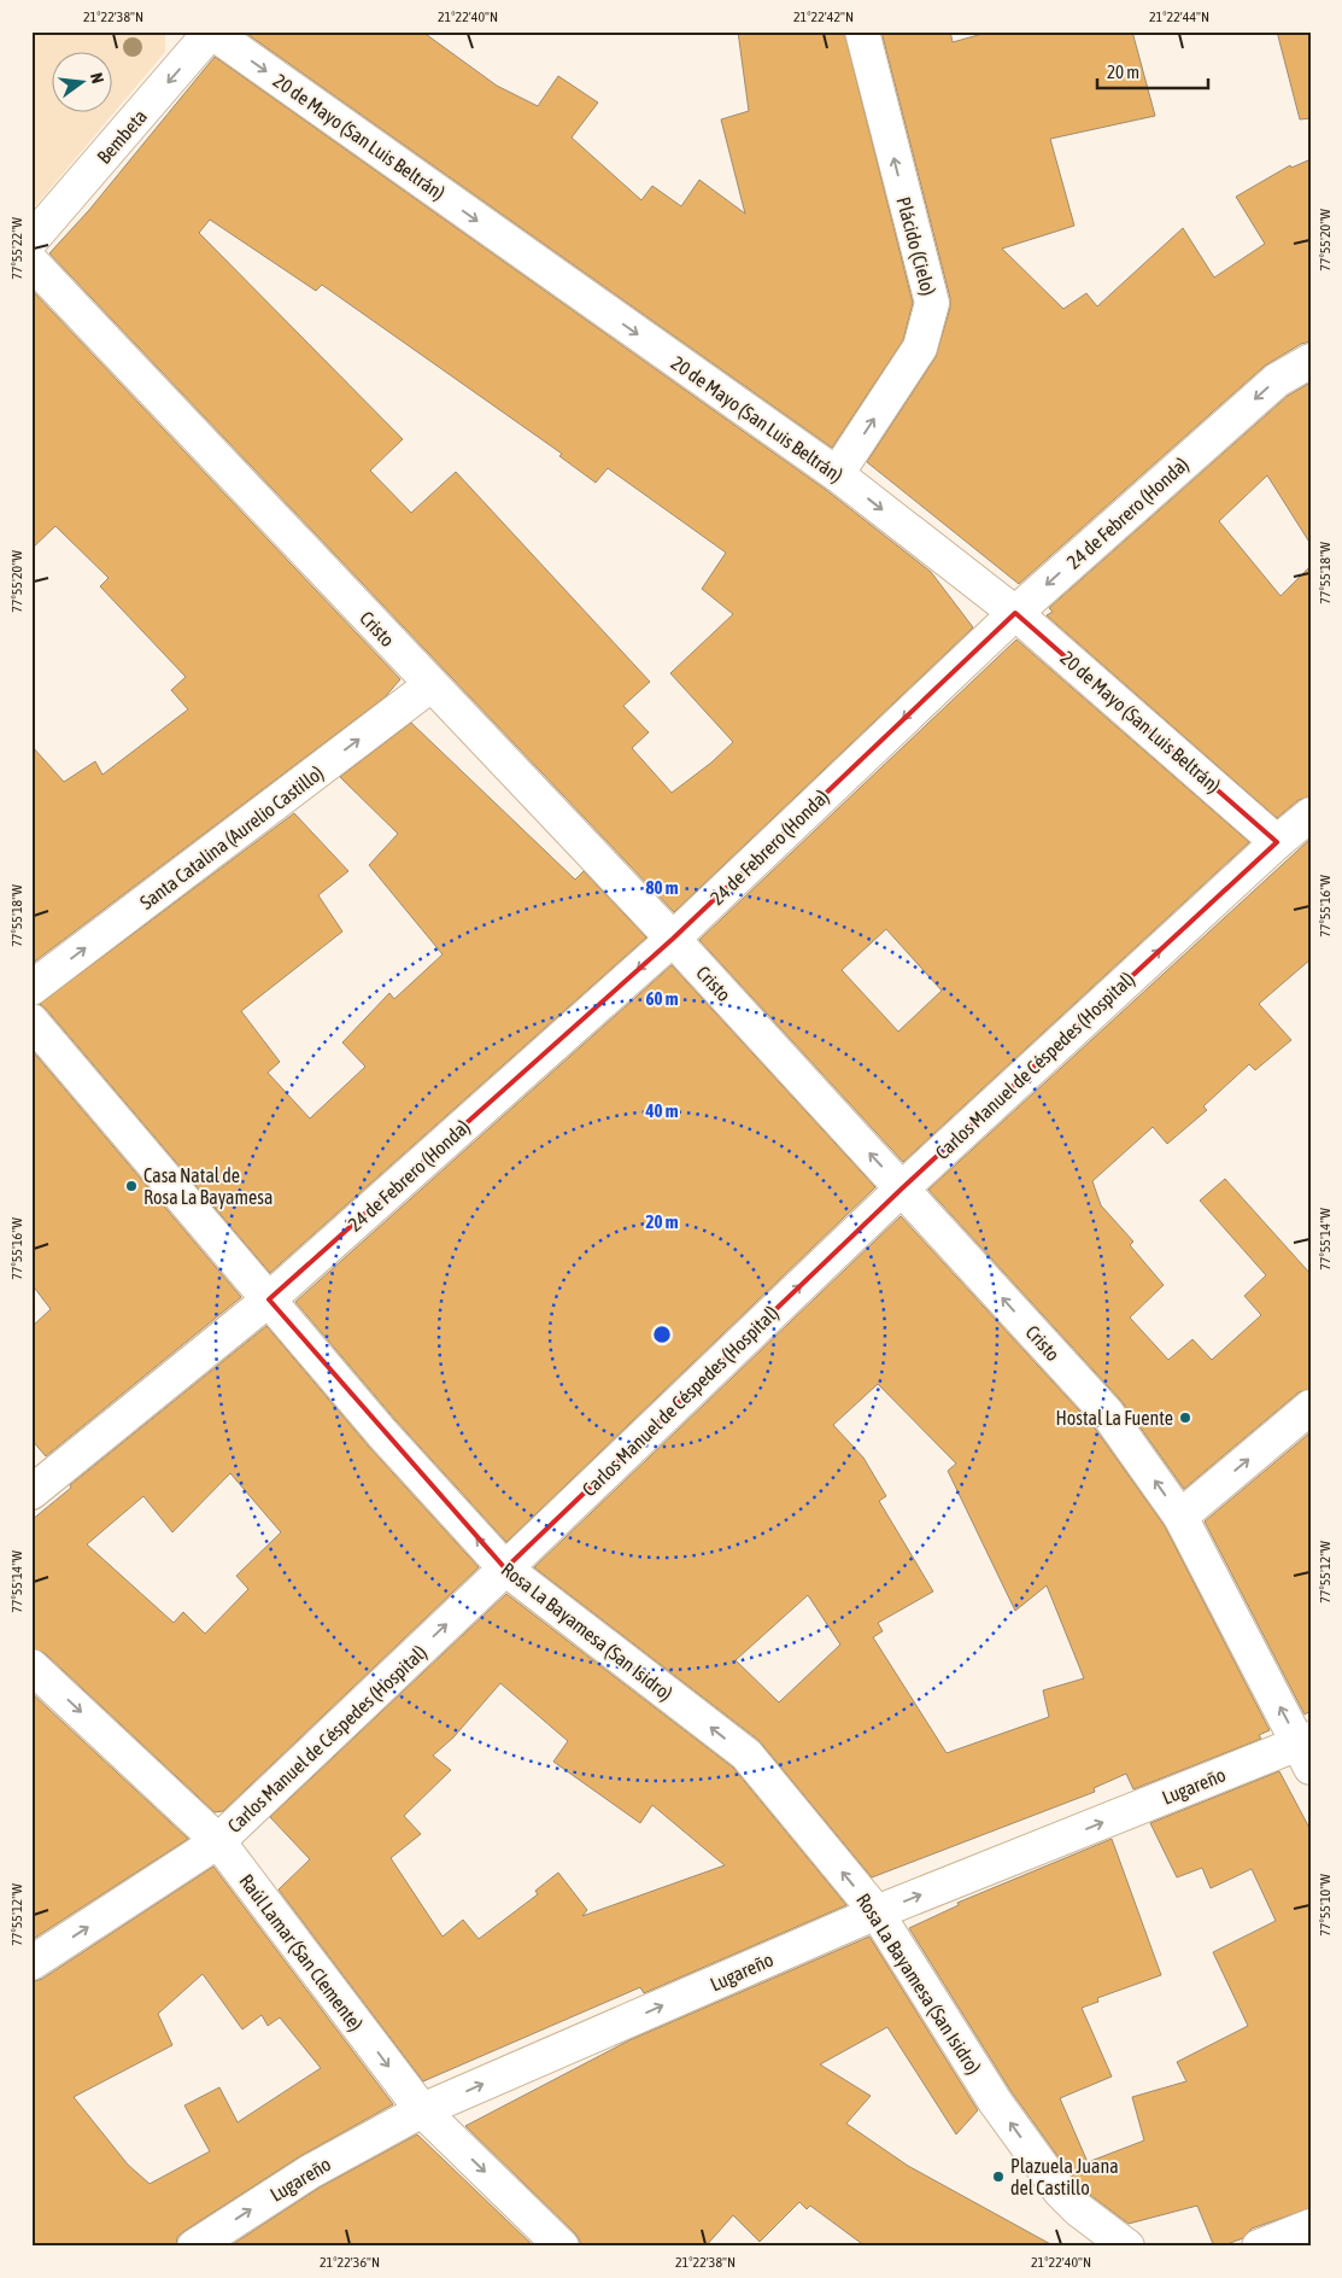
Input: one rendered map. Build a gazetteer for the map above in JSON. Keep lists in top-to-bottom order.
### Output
{
  "streets": {
    "street": [
      "Bembeta",
      "20 de Mayo (San Luis Beltrán)",
      "Plácido (Cielo)",
      "24 de Febrero (Honda)",
      "Cristo",
      "Santa Catalina (Aurelio Castillo)",
      "Carlos Manuel de Céspedes (Hospital)",
      "Rosa La Bayamesa (San Isidro)",
      "Lugareño",
      "Raúl Lamar (San Clemente)"
    ]
  },
  "crossings": [
    ["Bembeta", "20 de Mayo (San Luis Beltrán)"],
    ["20 de Mayo (San Luis Beltrán)", "Plácido (Cielo)"],
    ["20 de Mayo (San Luis Beltrán)", "24 de Febrero (Honda)"],
    ["20 de Mayo (San Luis Beltrán)", "Carlos Manuel de Céspedes (Hospital)"],
    ["24 de Febrero (Honda)", "Cristo"],
    ["24 de Febrero (Honda)", "Rosa La Bayamesa (San Isidro)"],
    ["Cristo", "Santa Catalina (Aurelio Castillo)"],
    ["Cristo", "Carlos Manuel de Céspedes (Hospital)"],
    ["Cristo", "Lugareño"],
    ["Carlos Manuel de Céspedes (Hospital)", "Rosa La Bayamesa (San Isidro)"],
    ["Carlos Manuel de Céspedes (Hospital)", "Raúl Lamar (San Clemente)"],
    ["Rosa La Bayamesa (San Isidro)", "Lugareño"],
    ["Lugareño", "Raúl Lamar (San Clemente)"]
  ],
  "one_way": [
    "Bembeta",
    "20 de Mayo (San Luis Beltrán)",
    "Plácido (Cielo)",
    "24 de Febrero (Honda)",
    "Cristo",
    "Santa Catalina (Aurelio Castillo)",
    "Carlos Manuel de Céspedes (Hospital)",
    "Rosa La Bayamesa (San Isidro)",
    "Lugareño",
    "Raúl Lamar (San Clemente)"
  ],
  "places": ["Casa Natal de Rosa La Bayamesa", "Hostal La Fuente", "Plazuela Juana del Castillo"],
  "scale_bar": "20 m",
  "north": "right",
  "coordinates": [
    "21°22'38\"N",
    "21°22'40\"N",
    "21°22'42\"N",
    "21°22'44\"N",
    "77°55'20\"W",
    "77°55'22\"W",
    "77°55'18\"W",
    "77°55'16\"W",
    "77°55'14\"W",
    "77°55'12\"W",
    "77°55'10\"W",
    "21°22'36\"N"
  ],
  "rings": [
    "80 m",
    "60 m",
    "40 m",
    "20 m"
  ]
}
